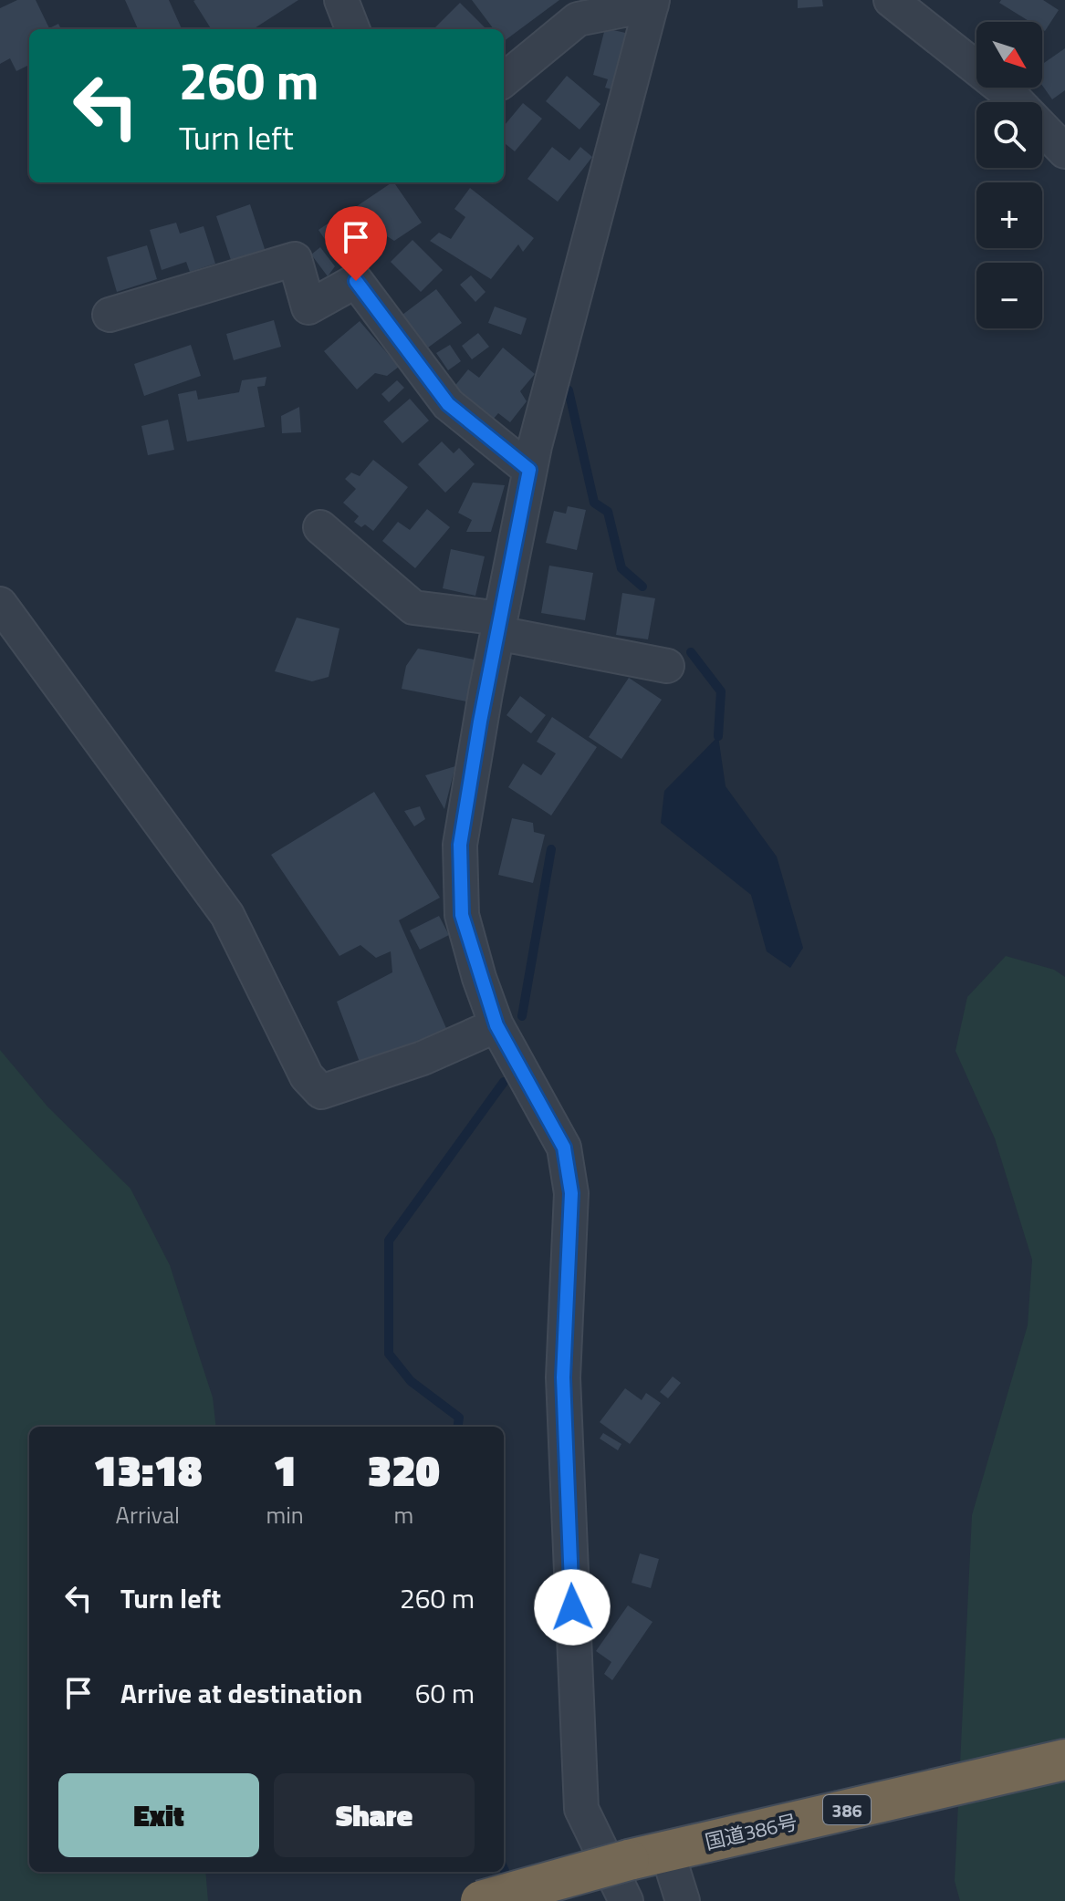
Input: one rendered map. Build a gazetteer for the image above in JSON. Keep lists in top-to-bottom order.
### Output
{
  "streets": {
    "highway": ["386", "国道386号"]
  },
  "north": "bottom right",
  "page": {
    "map_buttons": ["+", "−"],
    "turn": ["260 m", "Turn left"],
    "eta": [
      "13:18",
      "Arrival",
      "1",
      "min",
      "320",
      "m"
    ],
    "list": [
      {
        "name": "Turn left",
        "value": "260 m"
      },
      {
        "name": "Arrive at destination",
        "value": "60 m"
      }
    ],
    "buttons": ["Exit", "Share"]
  }
}
